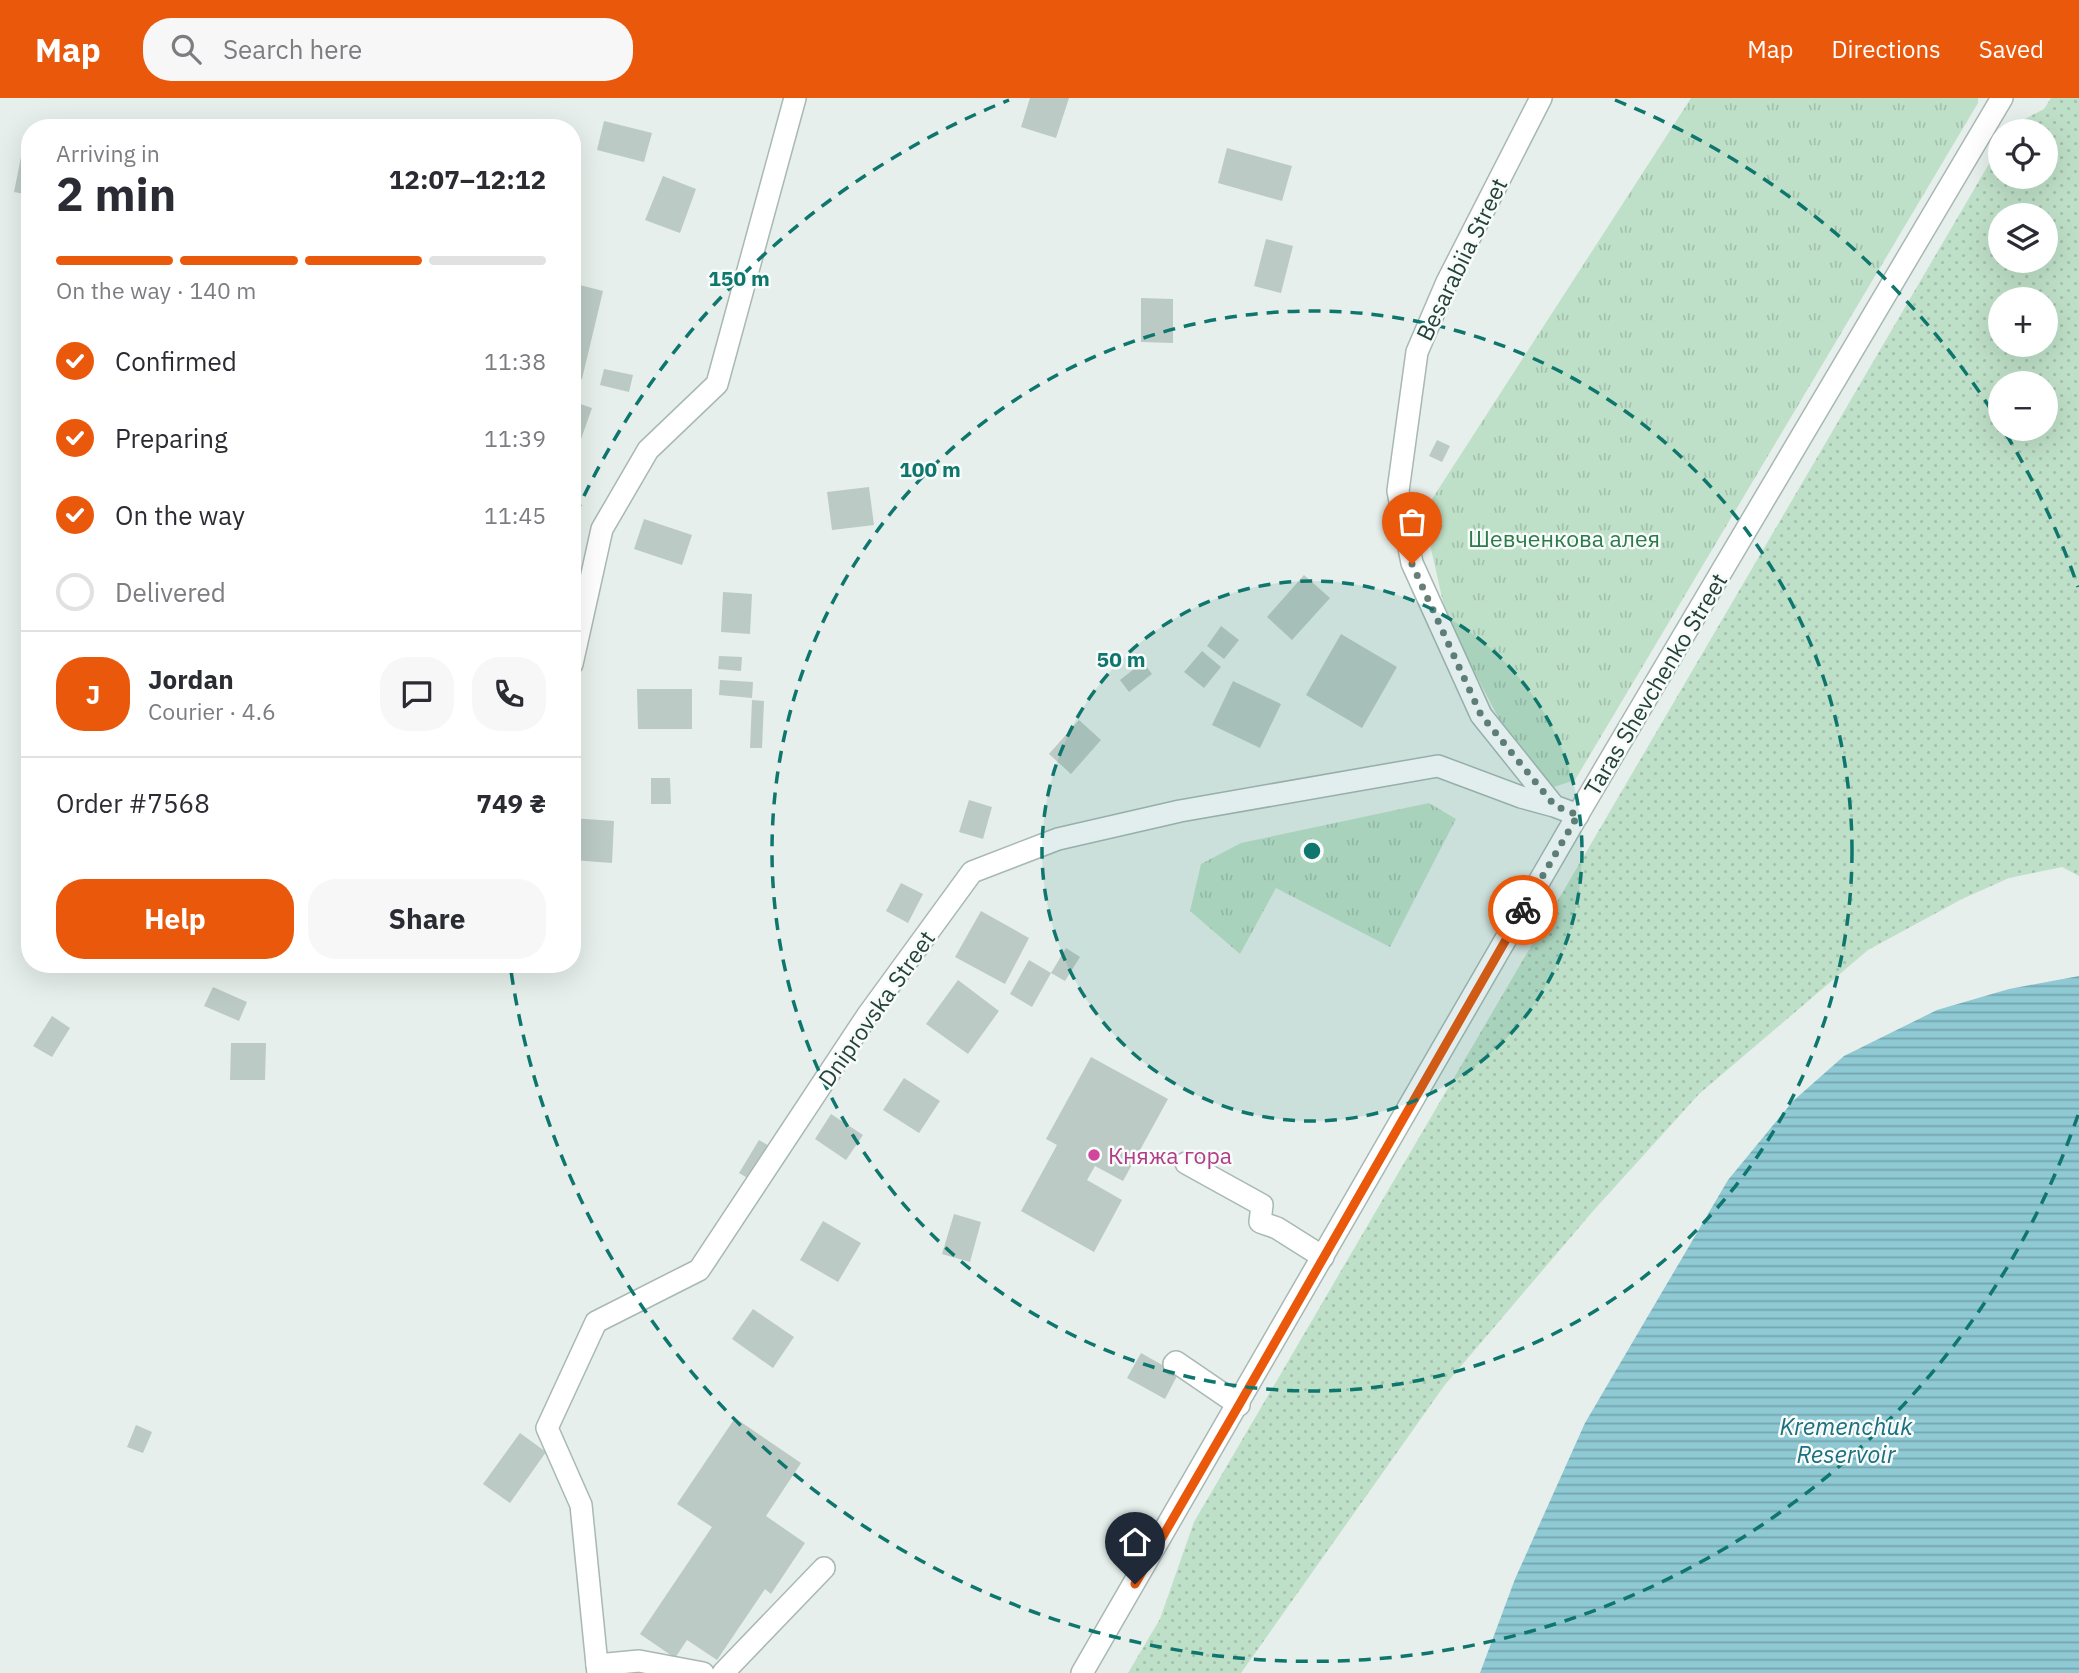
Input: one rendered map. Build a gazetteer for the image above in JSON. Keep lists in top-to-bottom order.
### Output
{
  "streets": {
    "street": ["Besarabiia Street", "Taras Shevchenko Street", "Dniprovska Street"]
  },
  "crossings": [
    ["Besarabiia Street", "Dniprovska Street"],
    ["Taras Shevchenko Street", "Dniprovska Street"]
  ],
  "water": ["Kremenchuk Reservoir"],
  "parks": ["Шевченкова алея"],
  "places": ["Княжа гора"],
  "page": {
    "header": "Map",
    "search": "Search here",
    "nav": ["Map", "Directions", "Saved"],
    "map_buttons": ["+", "−"],
    "heading": ["2 min", "Arriving in", "12:07–12:12"],
    "panel": [
      "Jordan",
      "Courier · 4.6",
      "Order #7568",
      "749 ₴"
    ],
    "bar": "On the way · 140 m",
    "list": [
      ["Confirmed", "11:38"],
      ["Preparing", "11:39"],
      ["On the way", "11:45"],
      "Delivered"
    ],
    "round": "J",
    "buttons": ["Help", "Share"]
  },
  "rings": ["150 m", "100 m", "50 m"]
}
